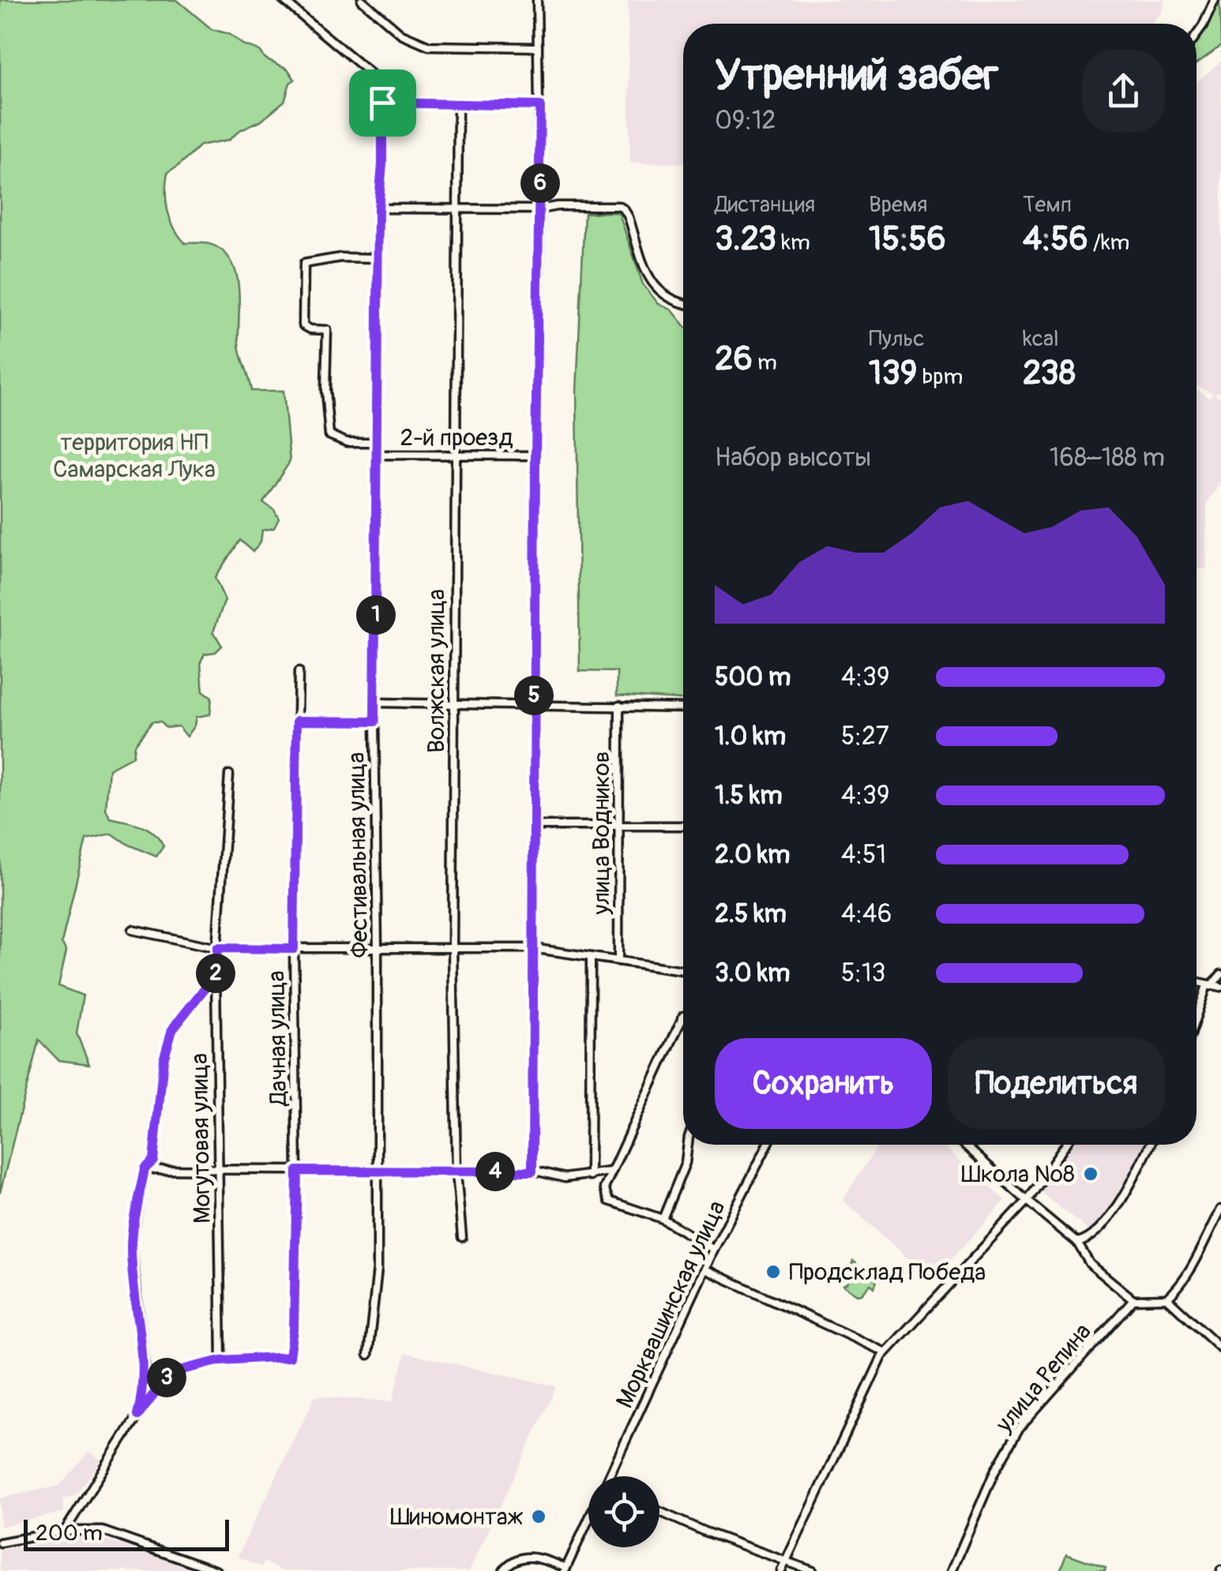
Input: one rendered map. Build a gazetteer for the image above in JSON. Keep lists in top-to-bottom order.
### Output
{
  "streets": {
    "street": [
      "2-й проезд",
      "Волжская улица",
      "улица Водников",
      "Фестивальная улица",
      "Дачная улица",
      "Могутовая улица",
      "Морквашинская улица",
      "улица Репина"
    ]
  },
  "crossings": [
    ["2-й проезд", "Волжская улица"],
    ["2-й проезд", "Фестивальная улица"],
    ["Дачная улица", "Могутовая улица"]
  ],
  "parks": ["территория НП Самарская Лука"],
  "places": ["Школа №8", "Продсклад Победа", "Шиномонтаж"],
  "scale_bar": "200 m",
  "page": {
    "heading": ["Утренний забег", "09:12"],
    "stats": [
      ["Дистанция", "3.23 km"],
      ["Время", "15:56"],
      ["Темп", "4:56 /km"],
      ["26 m"],
      ["Пульс", "139 bpm"],
      ["kcal", "238"]
    ],
    "pins": [
      "6",
      "1",
      "5",
      "2",
      "4",
      "3"
    ],
    "chart": ["Набор высоты", "168–188 m"],
    "list": [
      {
        "name": "500 m",
        "note": "4:39"
      },
      {
        "name": "1.0 km",
        "note": "5:27"
      },
      {
        "name": "1.5 km",
        "note": "4:39"
      },
      {
        "name": "2.0 km",
        "note": "4:51"
      },
      {
        "name": "2.5 km",
        "note": "4:46"
      },
      {
        "name": "3.0 km",
        "note": "5:13"
      }
    ],
    "buttons": ["Сохранить", "Поделиться"],
    "scale": "200 m"
  }
}
